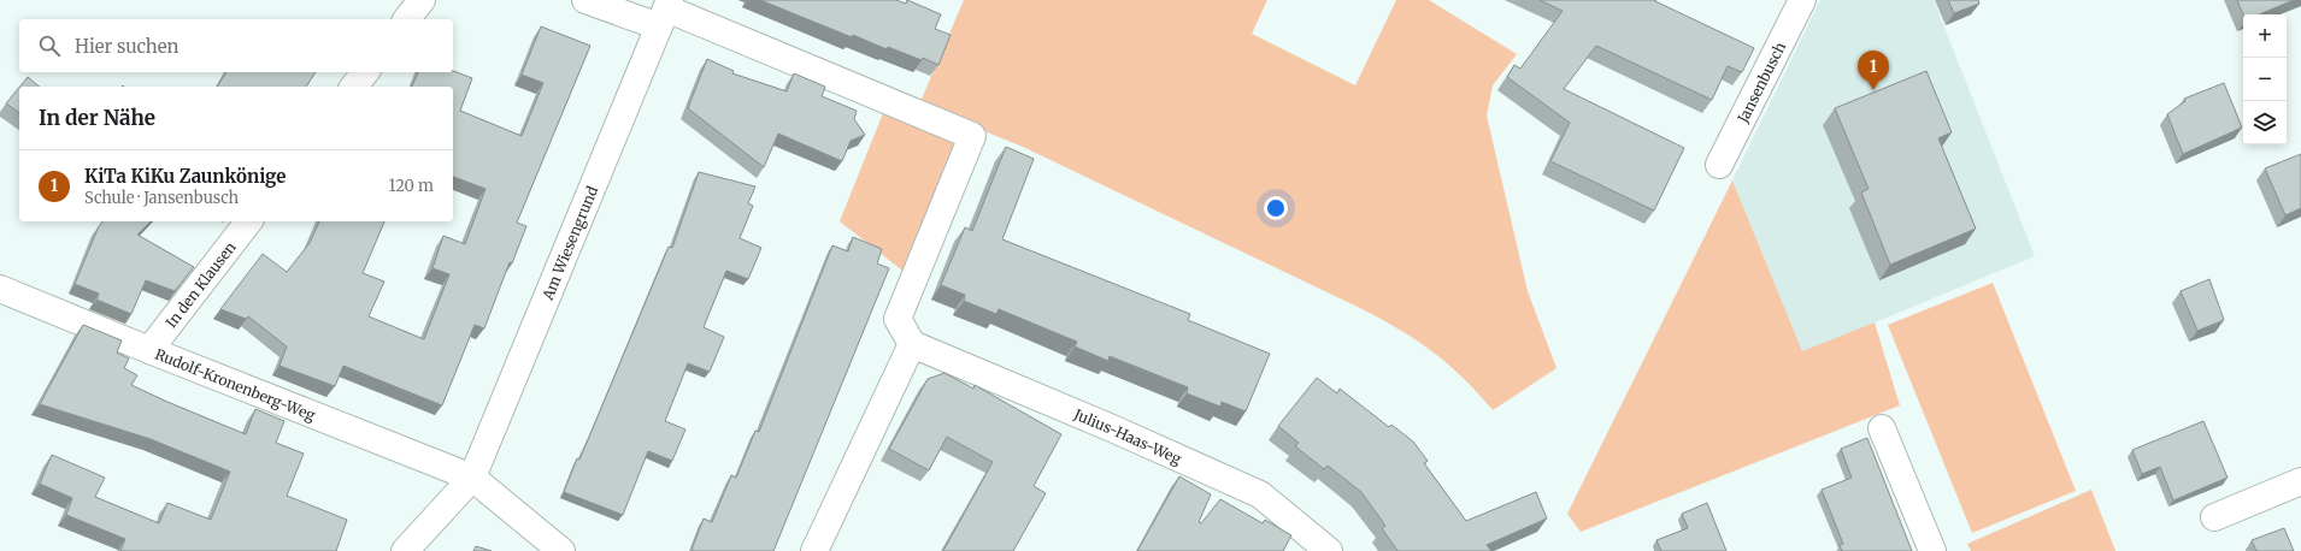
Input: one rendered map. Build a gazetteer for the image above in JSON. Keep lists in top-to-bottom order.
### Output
{
  "streets": {
    "street": [
      "Jansenbusch",
      "Am Wiesengrund",
      "In den Klausen",
      "Rudolf-Kronenberg-Weg",
      "Julius-Haas-Weg"
    ]
  },
  "crossings": [
    ["Am Wiesengrund", "Rudolf-Kronenberg-Weg"],
    ["In den Klausen", "Rudolf-Kronenberg-Weg"]
  ],
  "page": {
    "map_buttons": ["+", "−"],
    "search": "Hier suchen",
    "pins": "1",
    "heading": "In der Nähe",
    "list": [
      {
        "mark": "1",
        "name": "KiTa KiKu Zaunkönige",
        "note": "Schule · Jansenbusch",
        "value": "120 m"
      }
    ]
  }
}
